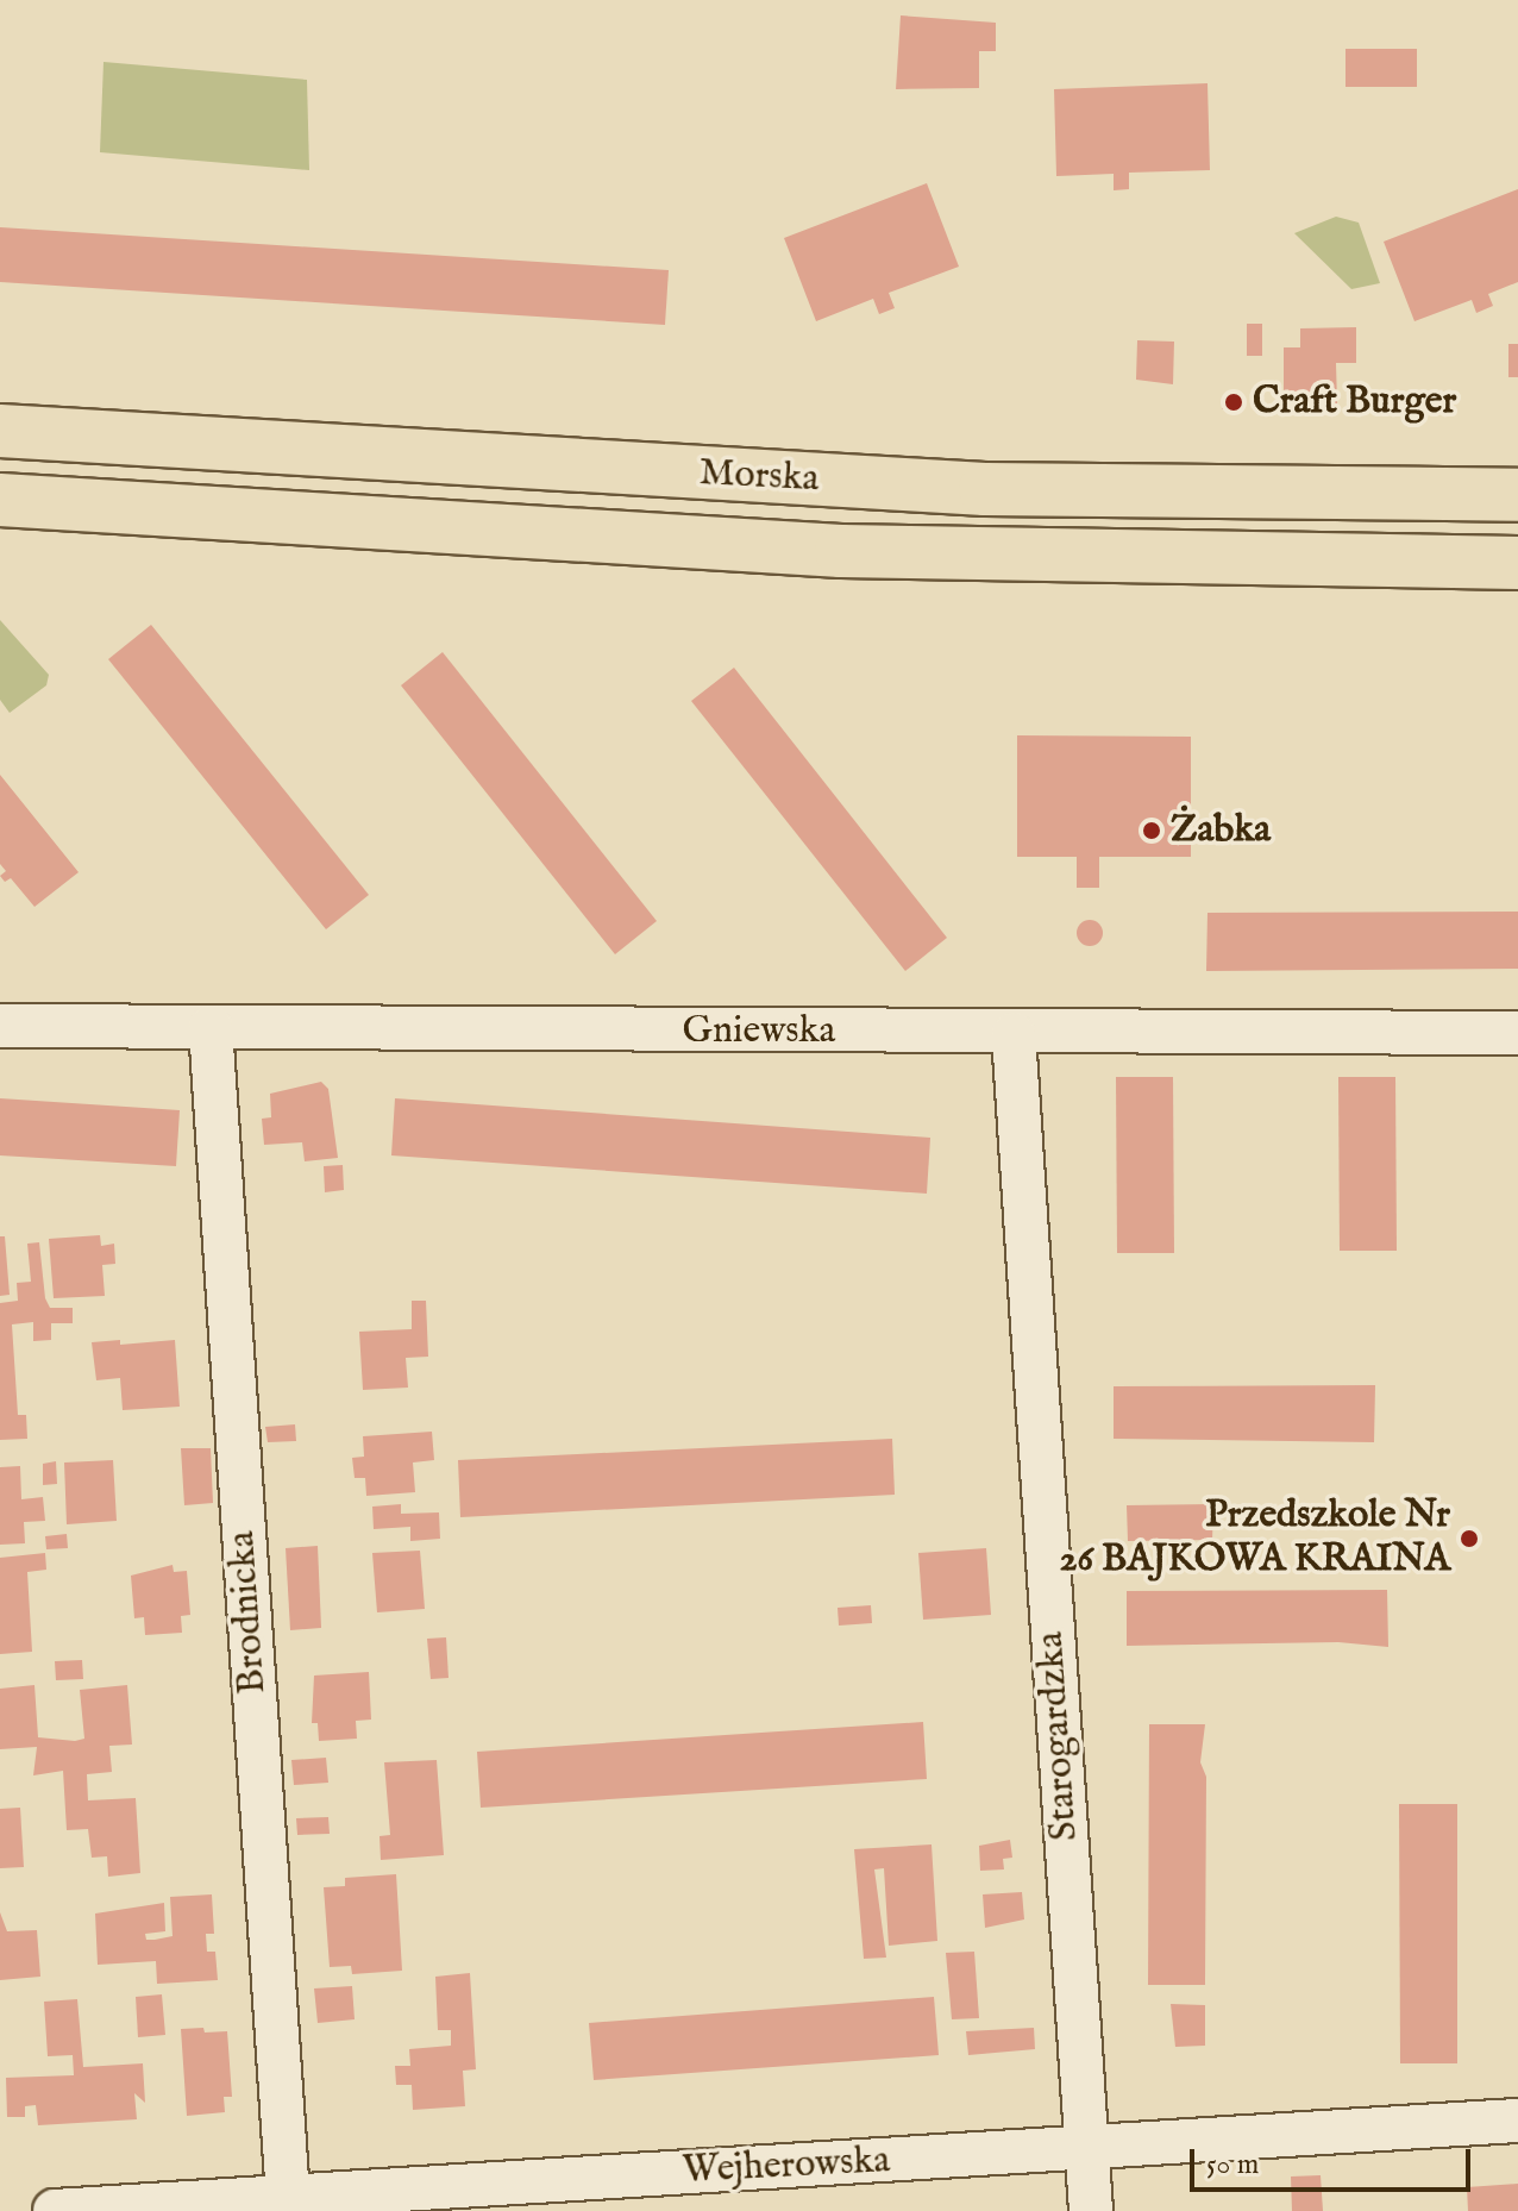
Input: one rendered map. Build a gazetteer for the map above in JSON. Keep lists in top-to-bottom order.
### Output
{
  "streets": {
    "main road": ["Morska"],
    "street": [
      "Gniewska",
      "Brodnicka",
      "Starogardzka",
      "Wejherowska"
    ]
  },
  "crossings": [
    ["Gniewska", "Brodnicka"],
    ["Gniewska", "Starogardzka"],
    ["Brodnicka", "Wejherowska"],
    ["Starogardzka", "Wejherowska"]
  ],
  "places": ["Craft Burger", "Żabka", "Przedszkole Nr 26 BAJKOWA KRAINA"],
  "scale_bar": "50 m"
}
